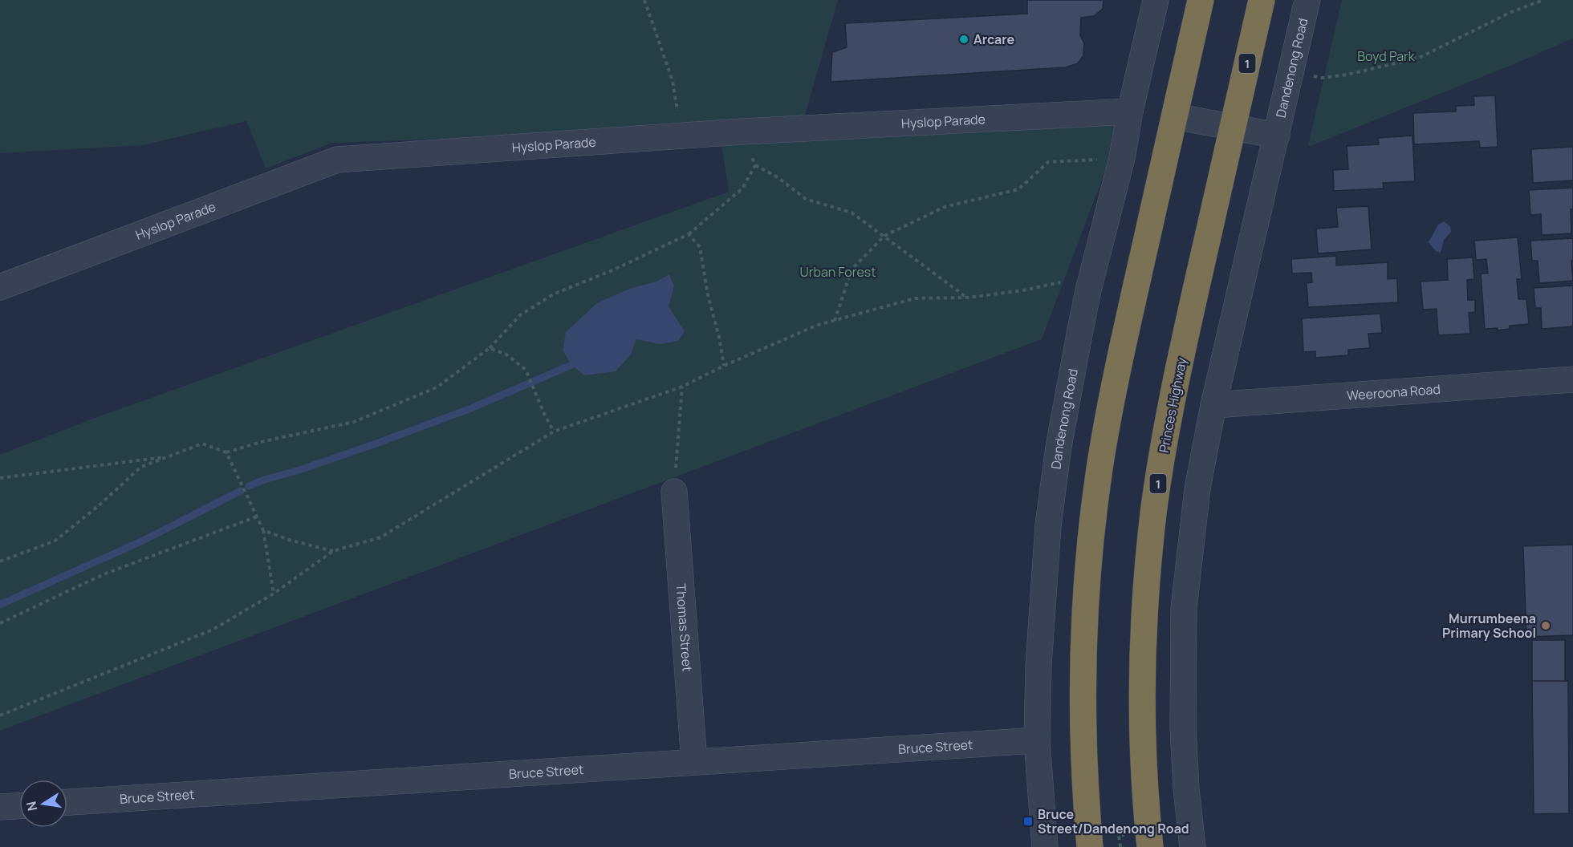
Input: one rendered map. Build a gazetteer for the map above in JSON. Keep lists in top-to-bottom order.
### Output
{
  "streets": {
    "highway": ["1", "Princes Highway"],
    "street": [
      "Dandenong Road",
      "Hyslop Parade",
      "Weeroona Road",
      "Thomas Street",
      "Bruce Street"
    ]
  },
  "crossings": [
    ["Dandenong Road", "Hyslop Parade"],
    ["Dandenong Road", "Weeroona Road"],
    ["Dandenong Road", "Princes Highway"],
    ["Dandenong Road", "Bruce Street"],
    ["Thomas Street", "Bruce Street"]
  ],
  "parks": ["Boyd Park", "Urban Forest"],
  "places": {
    "other": ["Arcare", "Murrumbeena Primary School"],
    "transit": ["Bruce Street/Dandenong Road"]
  },
  "north": "left"
}
